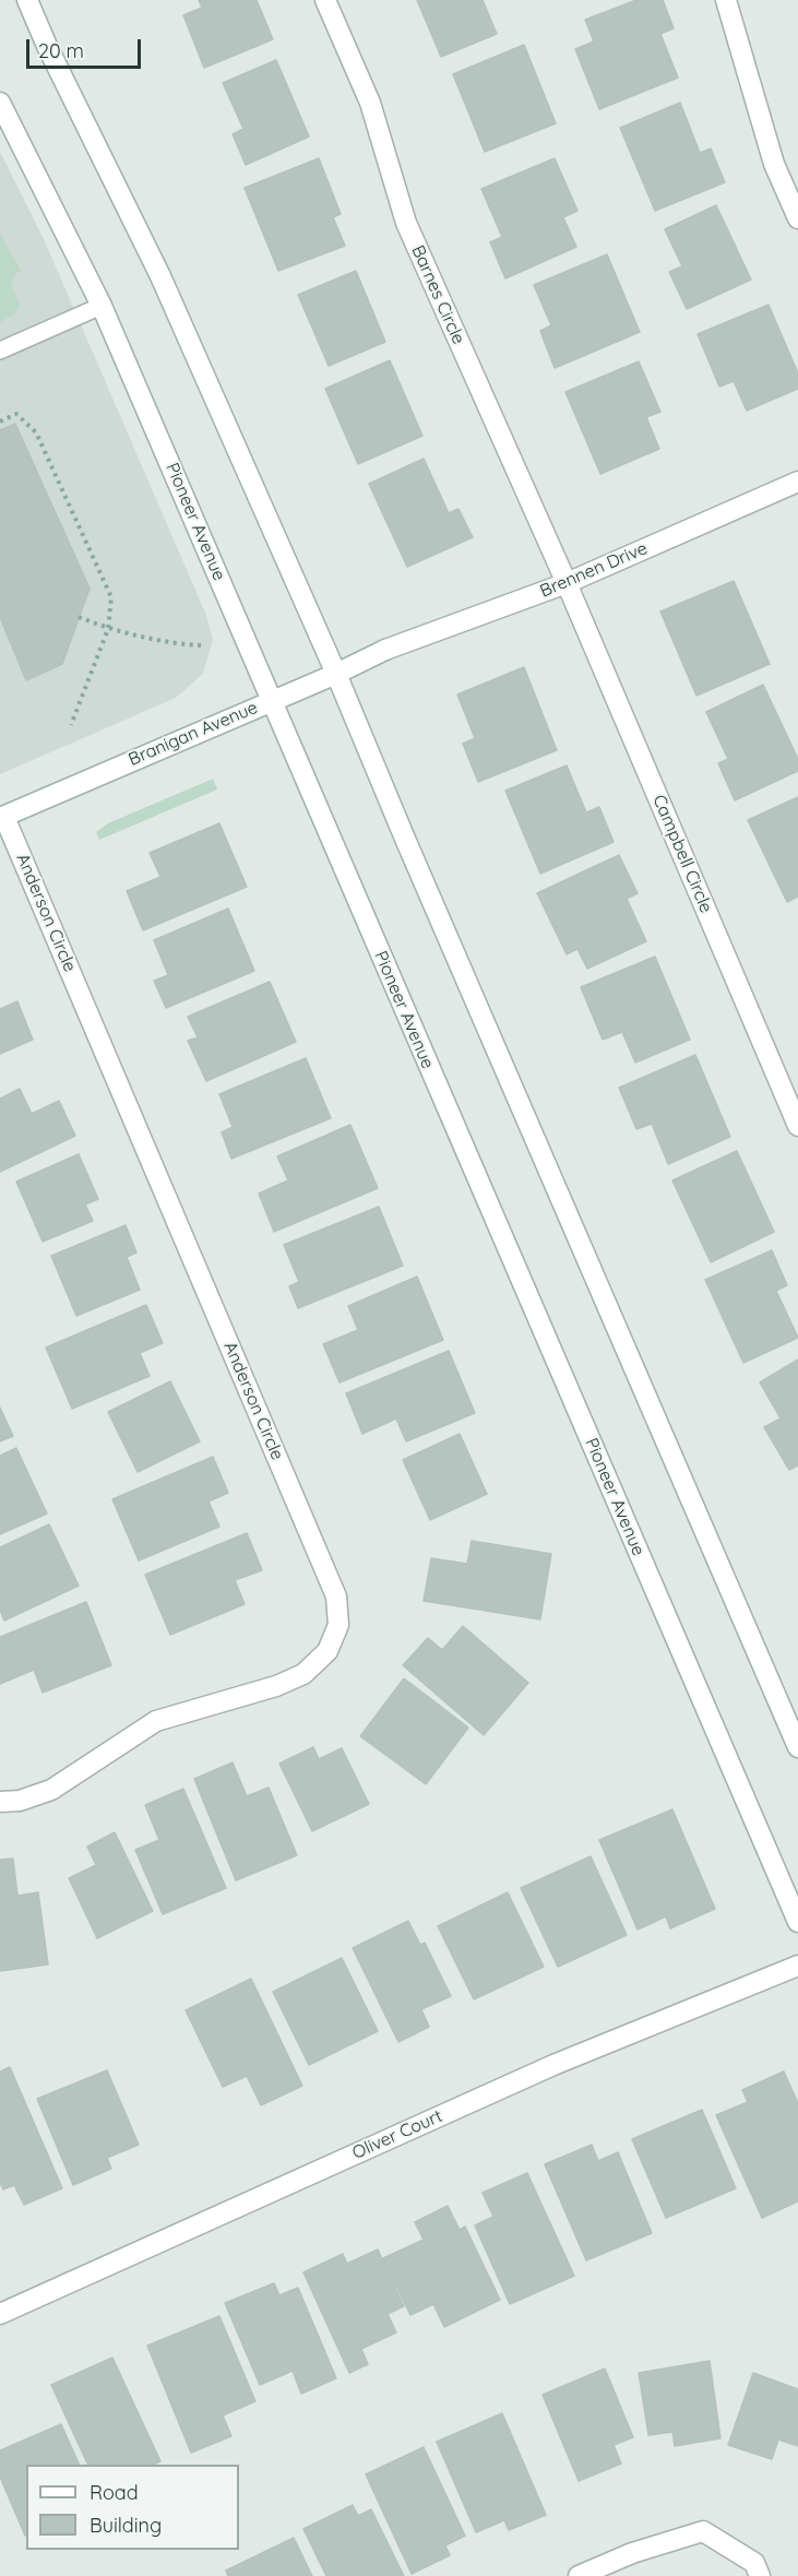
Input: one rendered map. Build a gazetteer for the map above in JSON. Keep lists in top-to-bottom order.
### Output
{
  "streets": {
    "street": [
      "Barnes Circle",
      "Pioneer Avenue",
      "Brennen Drive",
      "Branigan Avenue",
      "Campbell Circle",
      "Anderson Circle",
      "Oliver Court"
    ]
  },
  "crossings": [
    ["Barnes Circle", "Brennen Drive"],
    ["Barnes Circle", "Campbell Circle"],
    ["Pioneer Avenue", "Branigan Avenue"],
    ["Brennen Drive", "Branigan Avenue"],
    ["Brennen Drive", "Campbell Circle"],
    ["Branigan Avenue", "Anderson Circle"]
  ],
  "legend": ["Road", "Building"],
  "scale_bar": "20 m"
}
